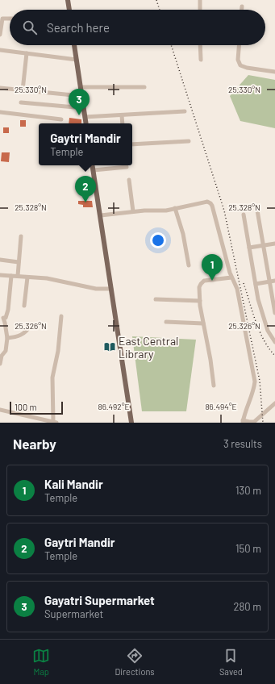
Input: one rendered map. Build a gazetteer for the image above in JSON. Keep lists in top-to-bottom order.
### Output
{
  "places": {
    "library": ["East Central Library"]
  },
  "scale_bar": "100 m",
  "page": {
    "search": "Search here",
    "pins": ["3", "2", "1"],
    "popup": ["Gaytri Mandir", "Temple"],
    "scale": "100 m",
    "heading": ["Nearby", "3 results"],
    "list": [
      {
        "mark": "1",
        "name": "Kali Mandir",
        "note": "Temple",
        "value": "130 m"
      },
      {
        "mark": "2",
        "name": "Gaytri Mandir",
        "note": "Temple",
        "value": "150 m"
      },
      {
        "mark": "3",
        "name": "Gayatri Supermarket",
        "note": "Supermarket",
        "value": "280 m"
      }
    ],
    "nav": ["Map", "Directions", "Saved"]
  },
  "coordinates": [
    "25.330°N",
    "25.328°N",
    "25.326°N",
    "86.492°E",
    "86.494°E"
  ]
}
